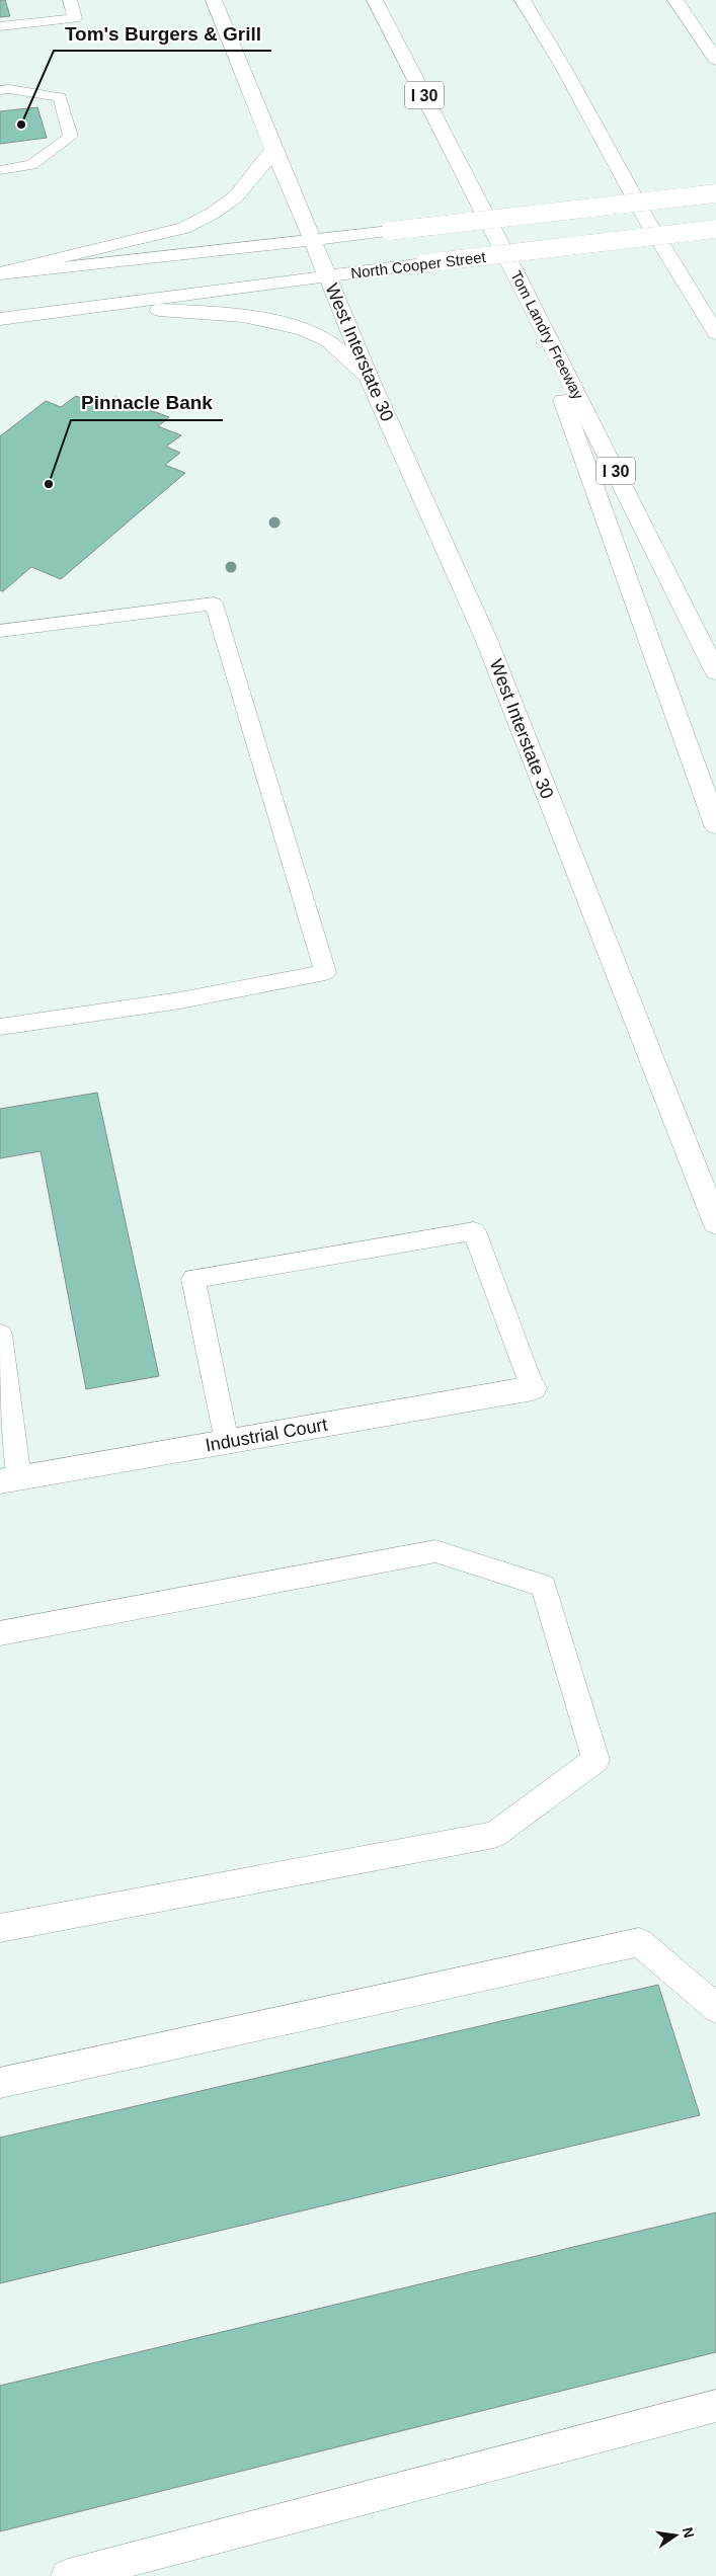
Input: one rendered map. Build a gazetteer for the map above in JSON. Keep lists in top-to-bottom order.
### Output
{
  "streets": {
    "main road": [
      "I 30",
      "North Cooper Street",
      "Tom Landry Freeway",
      "West Interstate 30",
      "Industrial Court"
    ]
  },
  "crossings": [
    ["North Cooper Street", "West Interstate 30"]
  ],
  "places": ["Tom's Burgers & Grill", "Pinnacle Bank"],
  "north": "right"
}
